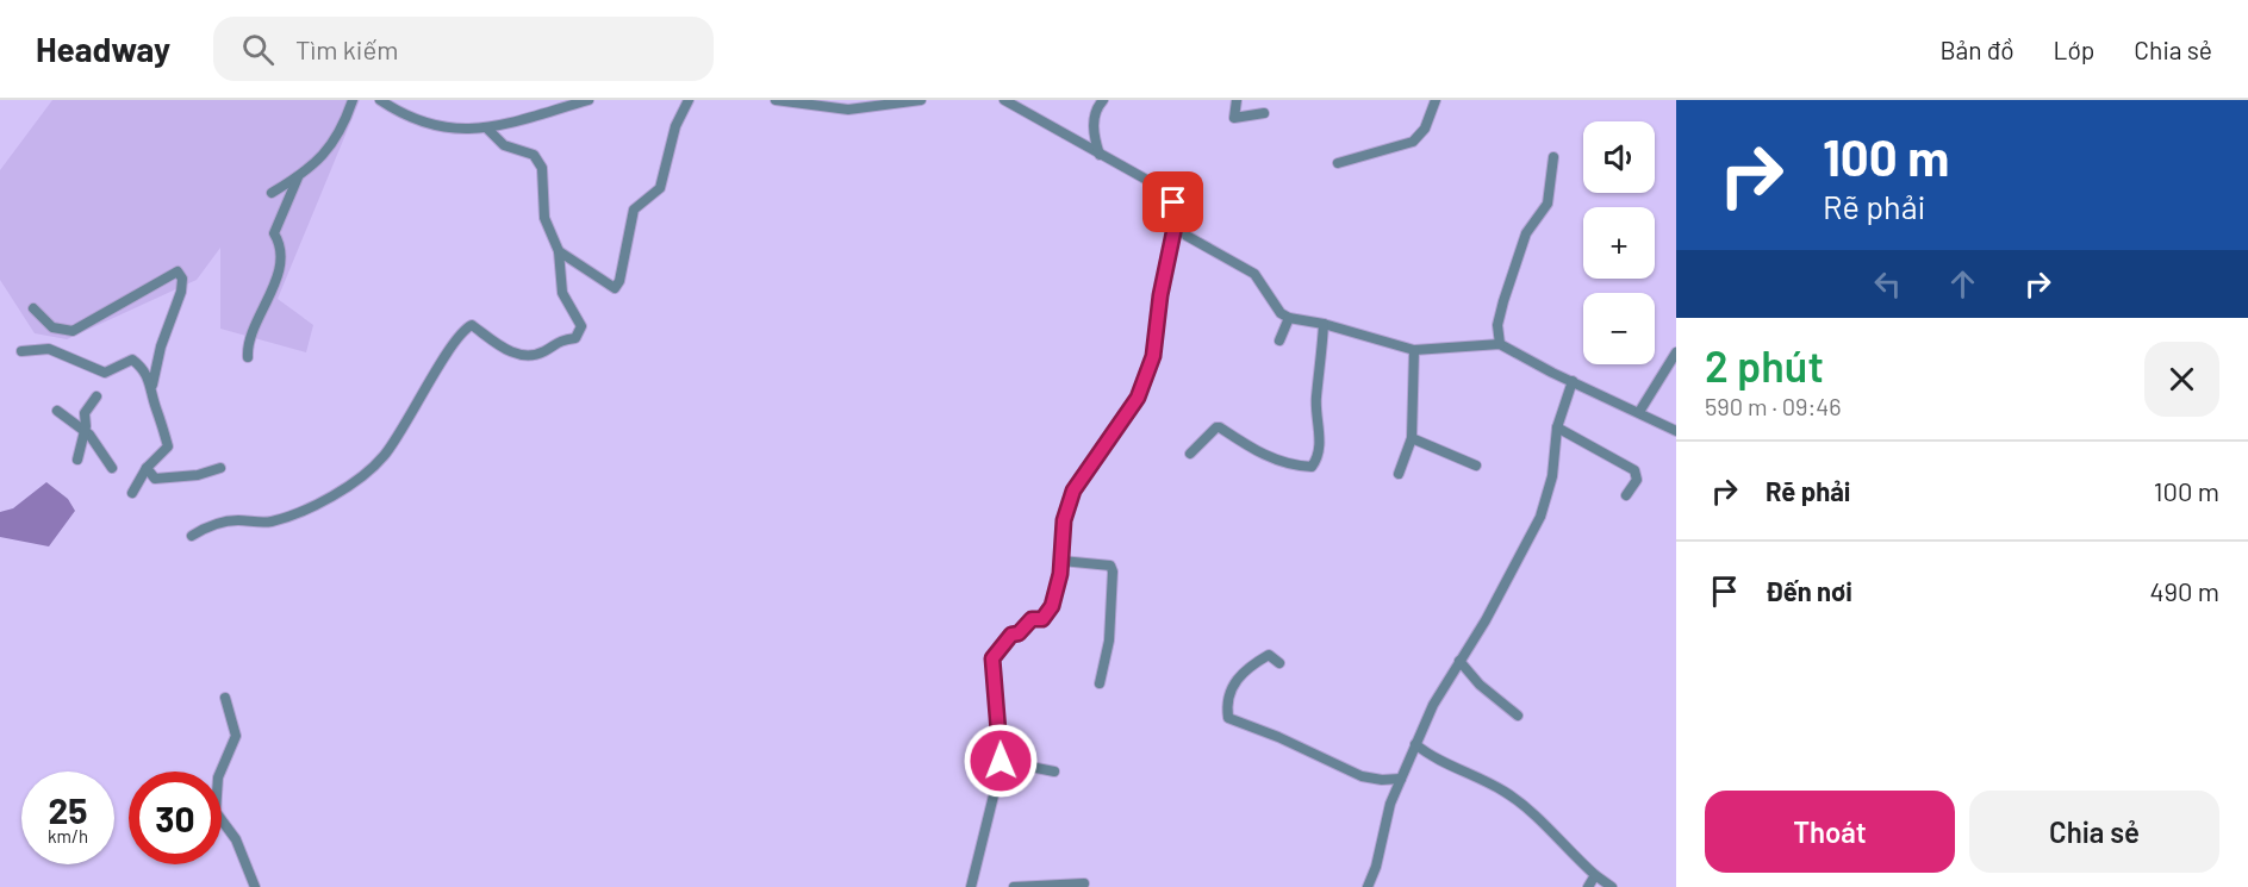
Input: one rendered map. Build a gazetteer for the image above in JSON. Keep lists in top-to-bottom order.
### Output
{
  "page": {
    "header": "Headway",
    "search": "Tìm kiếm",
    "nav": ["Bản đồ", "Lớp", "Chia sẻ"],
    "turn": ["100 m", "Rẽ phải"],
    "map_buttons": ["+", "−"],
    "heading": ["2 phút", "590 m · 09:46"],
    "list": [
      {
        "name": "Rẽ phải",
        "value": "100 m"
      },
      {
        "name": "Đến nơi",
        "value": "490 m"
      }
    ],
    "speed": "25 km/h",
    "limit": "30",
    "buttons": ["Thoát", "Chia sẻ"]
  }
}
